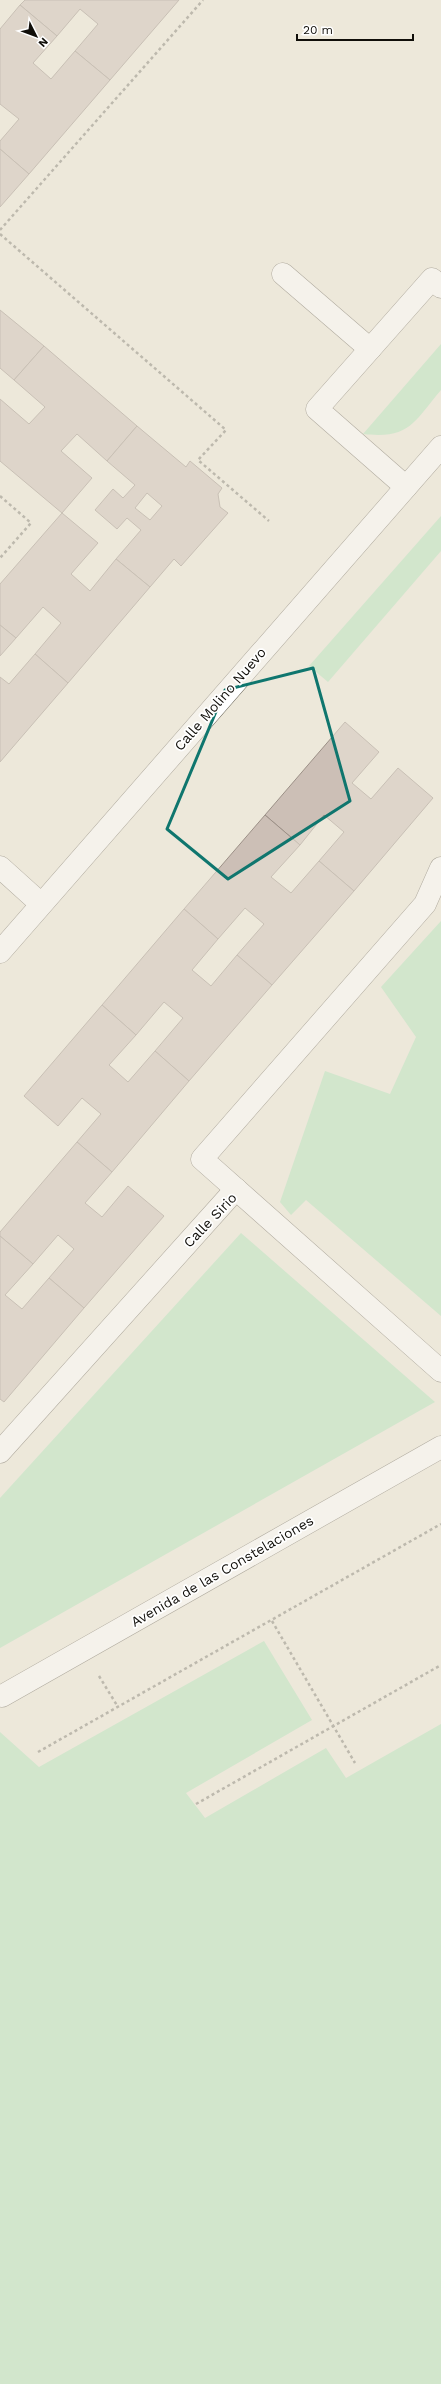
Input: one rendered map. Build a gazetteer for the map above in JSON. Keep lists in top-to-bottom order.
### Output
{
  "streets": {
    "street": ["Calle Molino Nuevo", "Calle Sirio", "Avenida de las Constelaciones"]
  },
  "scale_bar": "20 m",
  "north": "bottom right"
}
